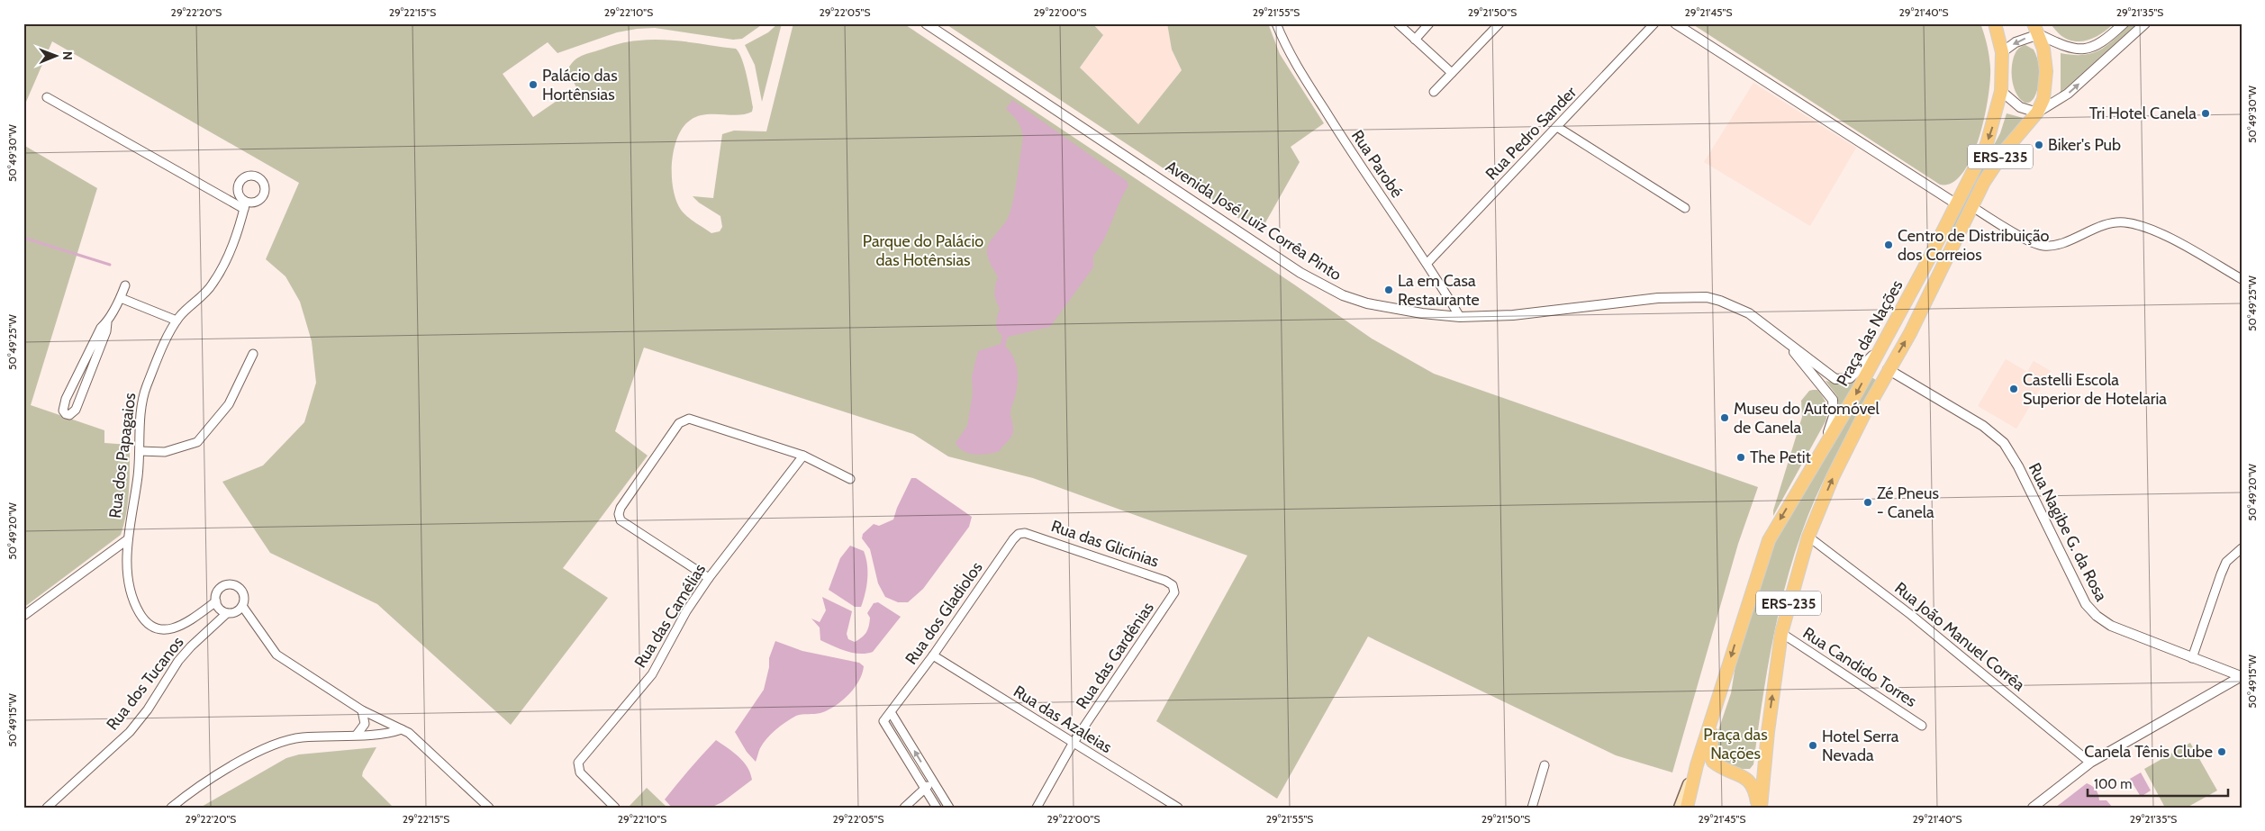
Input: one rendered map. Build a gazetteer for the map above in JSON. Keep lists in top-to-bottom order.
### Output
{
  "streets": {
    "main road": ["ERS-235", "Praça das Nações"],
    "street": [
      "Rua Pedro Sander",
      "Rua Parobé",
      "Avenida José Luiz Corrêa Pinto",
      "Rua dos Papagaios",
      "Rua Nagibe G. da Rosa",
      "Rua das Glicínias",
      "Rua dos Gladiolos",
      "Rua das Camélias",
      "Rua João Manuel Corrêa",
      "Rua das Gardênias",
      "Rua Candido Torres",
      "Rua dos Tucanos",
      "Rua das Azaleias"
    ]
  },
  "crossings": [
    ["Rua Pedro Sander", "Rua Parobé"],
    ["ERS-235", "Praça das Nações"],
    ["ERS-235", "Rua Nagibe G. da Rosa"],
    ["ERS-235", "Rua João Manuel Corrêa"],
    ["ERS-235", "Rua Candido Torres"],
    ["Rua Parobé", "Avenida José Luiz Corrêa Pinto"],
    ["Avenida José Luiz Corrêa Pinto", "Praça das Nações"],
    ["Rua dos Papagaios", "Rua dos Tucanos"],
    ["Rua das Glicínias", "Rua dos Gladiolos"],
    ["Rua das Glicínias", "Rua das Gardênias"],
    ["Rua dos Gladiolos", "Rua das Azaleias"],
    ["Rua das Gardênias", "Rua das Azaleias"]
  ],
  "parks": ["Parque do Palácio das Hotênsias", "Praça das Nações"],
  "places": [
    "Palácio das Hortênsias",
    "Tri Hotel Canela",
    "Biker's Pub",
    "Centro de Distribuição dos Correios",
    "La em Casa Restaurante",
    "Castelli Escola Superior de Hotelaria",
    "Museu do Automóvel de Canela",
    "The Petit",
    "Zé Pneus - Canela",
    "Hotel Serra Nevada",
    "Canela Tênis Clube"
  ],
  "scale_bar": "100 m",
  "north": "right",
  "coordinates": [
    "29°22'20\"S",
    "29°22'15\"S",
    "29°22'10\"S",
    "29°22'05\"S",
    "29°22'00\"S",
    "29°21'55\"S",
    "29°21'50\"S",
    "29°21'45\"S",
    "29°21'40\"S",
    "29°21'35\"S",
    "50°49'30\"W",
    "50°49'25\"W",
    "50°49'20\"W",
    "50°49'15\"W"
  ]
}
